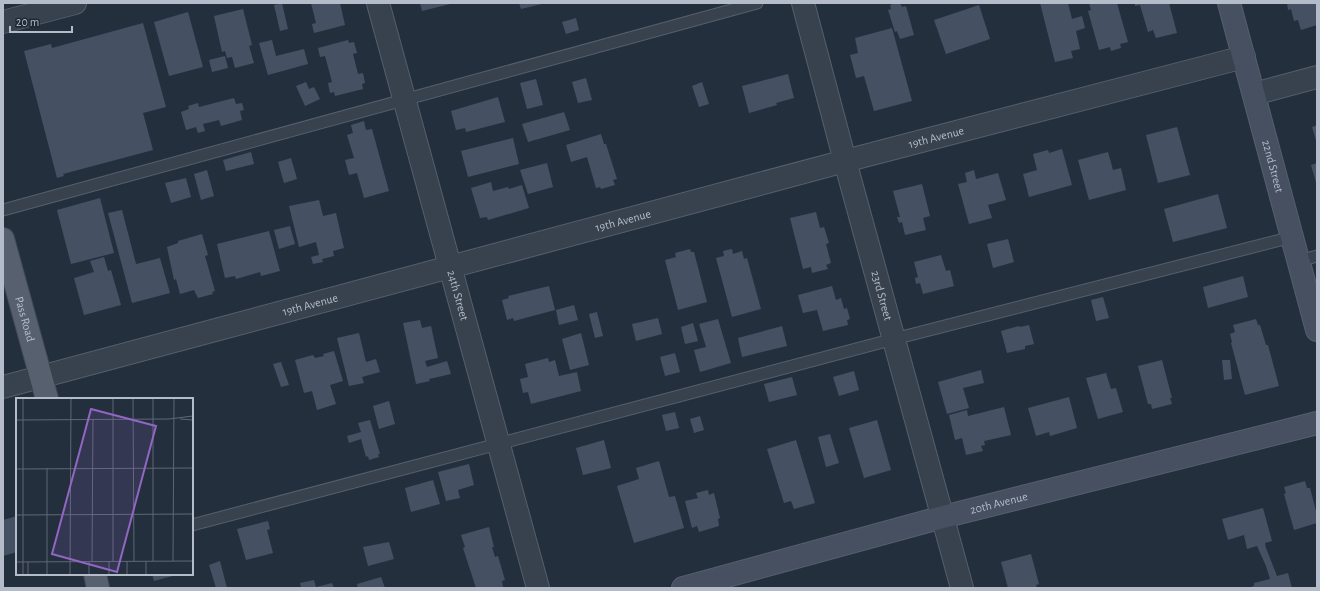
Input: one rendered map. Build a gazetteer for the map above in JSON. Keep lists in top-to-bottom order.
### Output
{
  "streets": {
    "main road": ["Pass Road"],
    "street": [
      "19th Avenue",
      "22nd Street",
      "24th Street",
      "23rd Street",
      "20th Avenue"
    ]
  },
  "crossings": [
    ["19th Avenue", "22nd Street"],
    ["19th Avenue", "24th Street"],
    ["19th Avenue", "23rd Street"],
    ["19th Avenue", "Pass Road"],
    ["23rd Street", "20th Avenue"]
  ],
  "scale_bar": "20 m"
}
